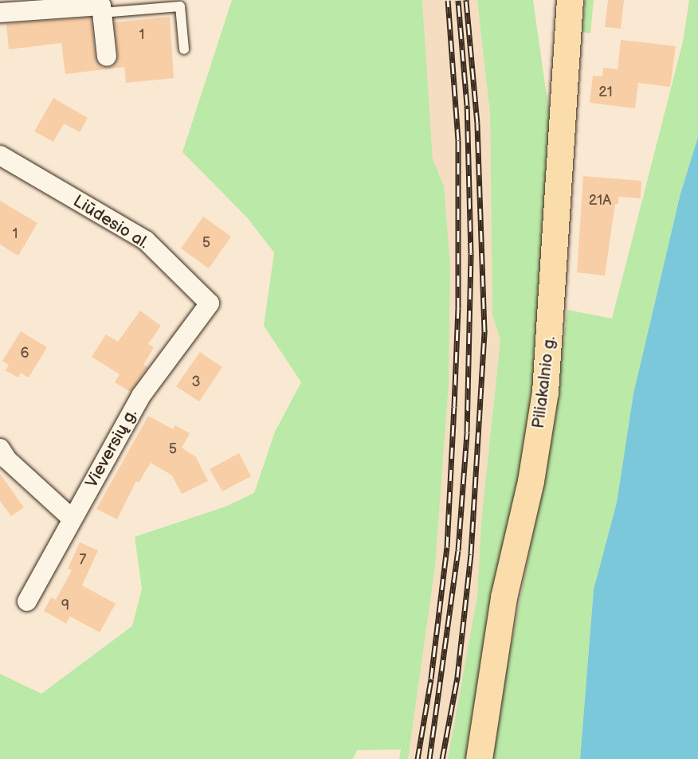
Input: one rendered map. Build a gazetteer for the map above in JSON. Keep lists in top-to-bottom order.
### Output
{
  "streets": {
    "main road": ["Piliakalnio g."],
    "street": ["Liūdesio al.", "Vieversių g."]
  },
  "crossings": [
    ["Liūdesio al.", "Vieversių g."]
  ],
  "house_numbers": [
    "1",
    "21",
    "21A",
    "1",
    "5",
    "6",
    "3",
    "5",
    "7",
    "9"
  ]
}
